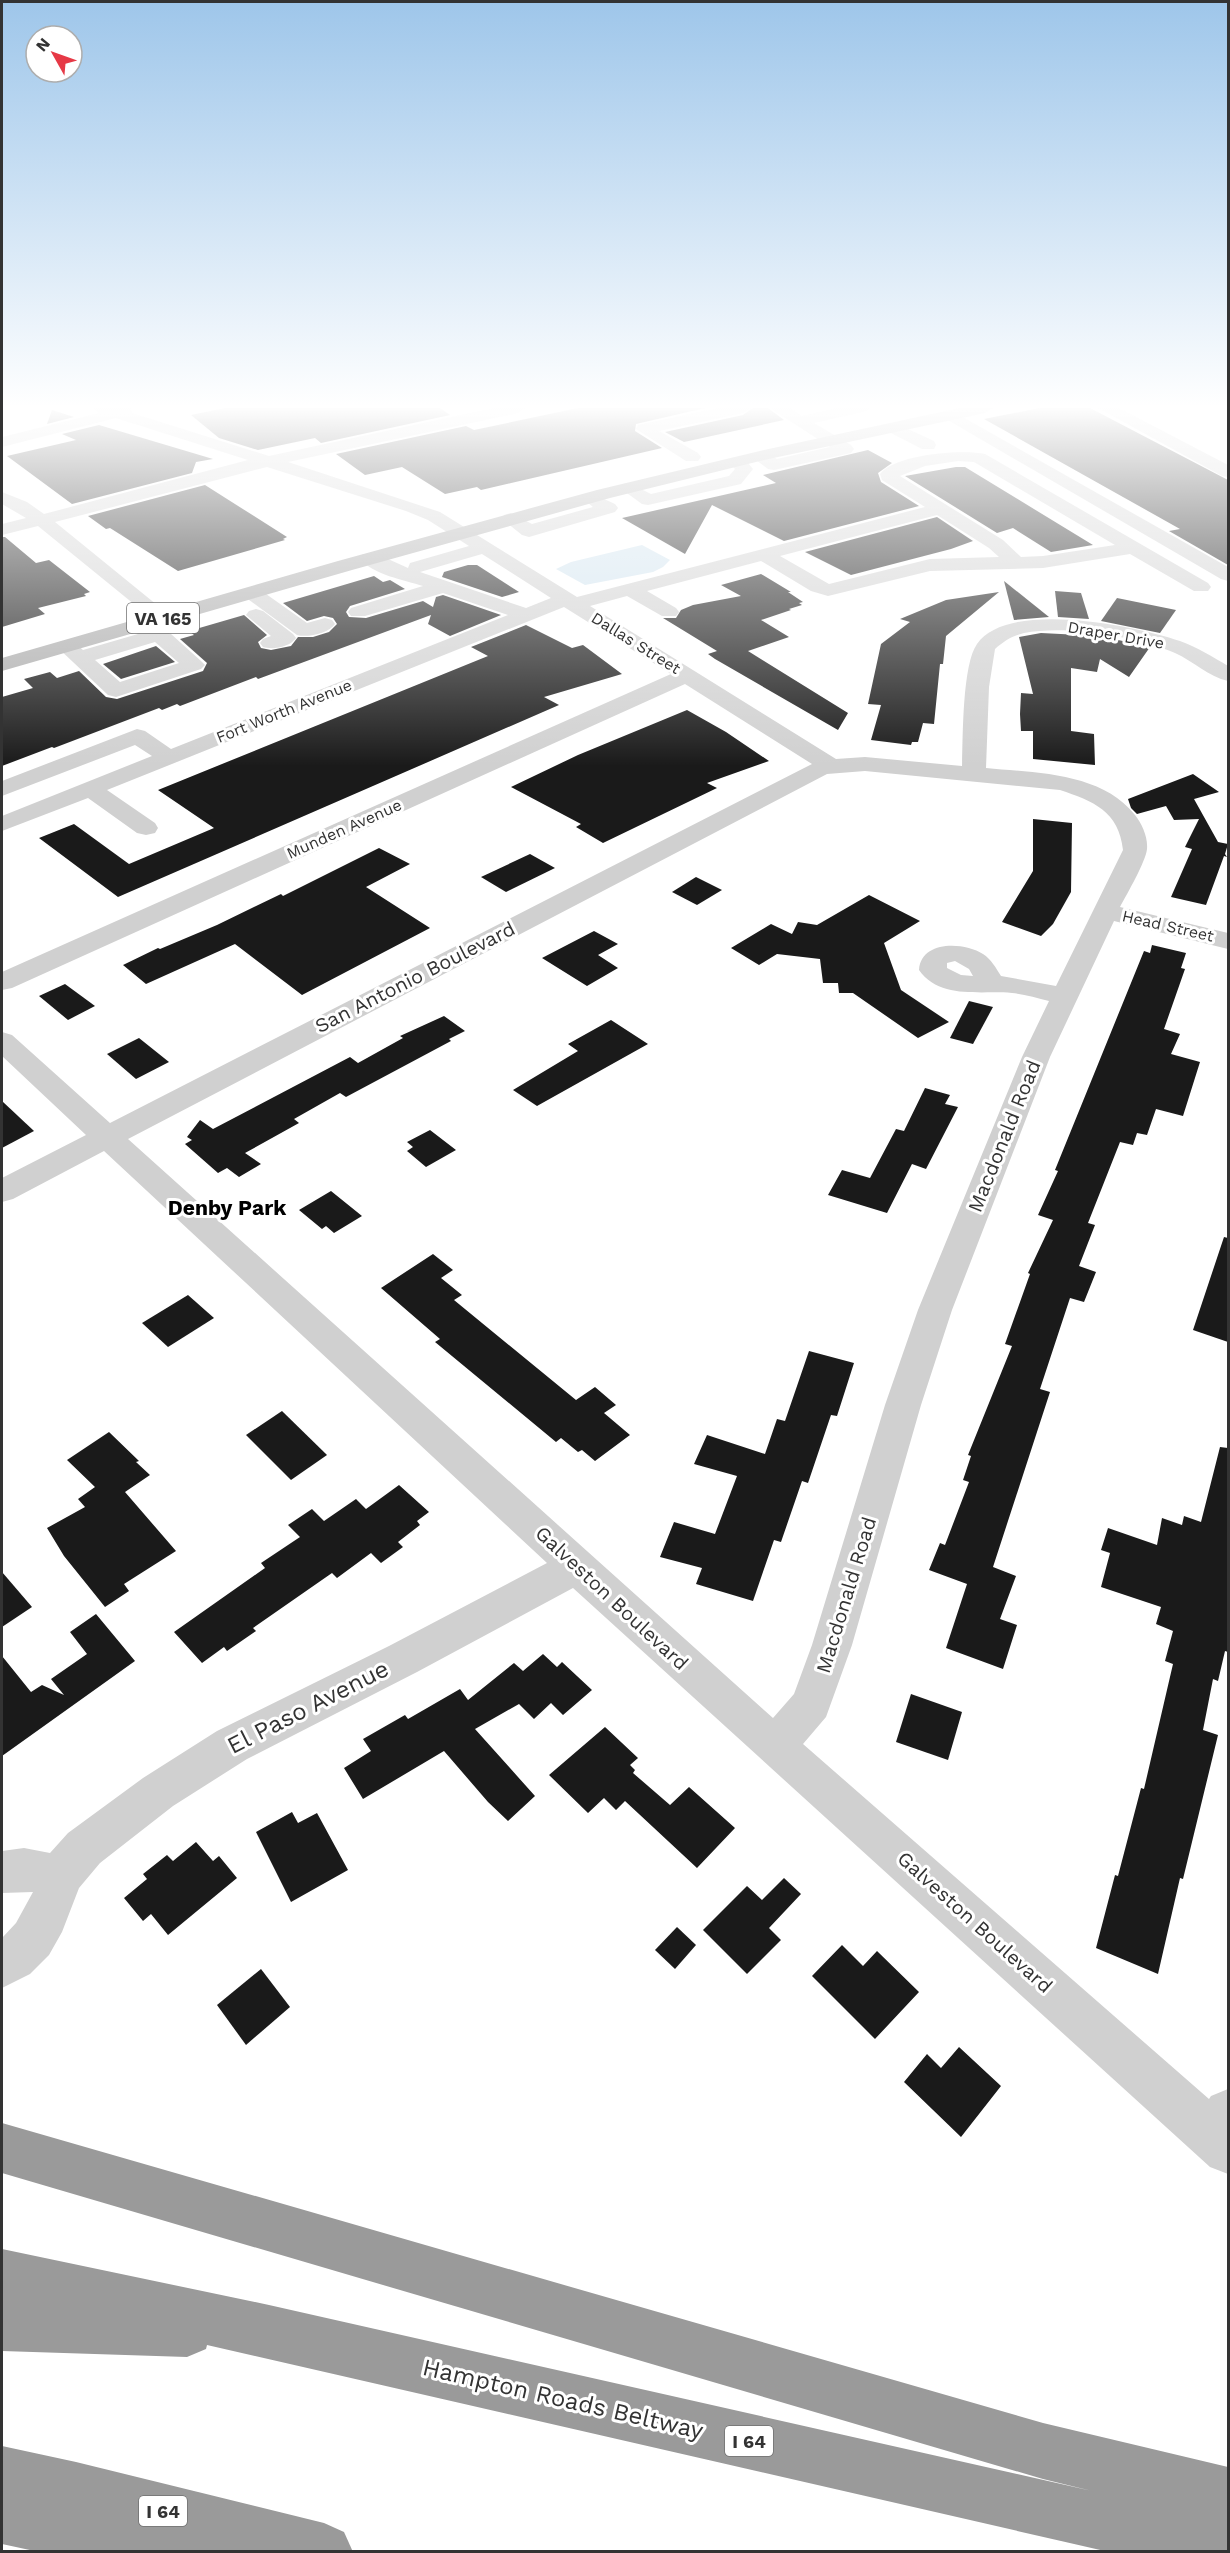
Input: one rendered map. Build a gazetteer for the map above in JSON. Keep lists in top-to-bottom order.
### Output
{
  "streets": {
    "highway": ["Hampton Roads Beltway", "I 64"],
    "main road": ["VA 165"],
    "street": [
      "Draper Drive",
      "Dallas Street",
      "Fort Worth Avenue",
      "Munden Avenue",
      "Head Street",
      "San Antonio Boulevard",
      "Macdonald Road",
      "Galveston Boulevard",
      "El Paso Avenue"
    ]
  },
  "crossings": [
    ["VA 165", "Dallas Street"],
    ["Draper Drive", "Macdonald Road"],
    ["Dallas Street", "Fort Worth Avenue"],
    ["Dallas Street", "Munden Avenue"],
    ["Dallas Street", "San Antonio Boulevard"],
    ["Dallas Street", "Macdonald Road"],
    ["Head Street", "Macdonald Road"],
    ["San Antonio Boulevard", "Macdonald Road"],
    ["San Antonio Boulevard", "Galveston Boulevard"],
    ["Macdonald Road", "Galveston Boulevard"],
    ["Galveston Boulevard", "El Paso Avenue"]
  ],
  "districts": ["Denby Park"],
  "north": "top left"
}
